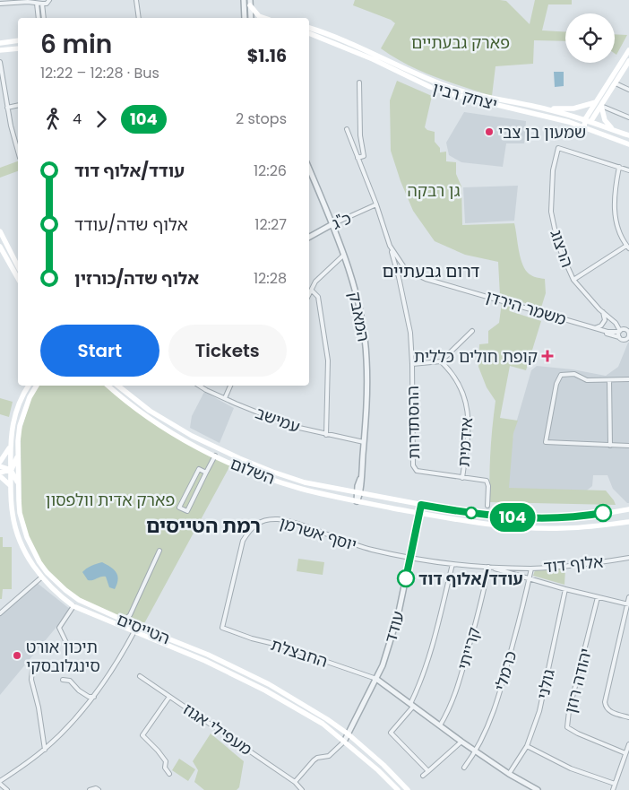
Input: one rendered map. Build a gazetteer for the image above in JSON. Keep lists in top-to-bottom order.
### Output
{
  "streets": {
    "main road": ["יצחק רבין", "השלום", "הטייסים"],
    "street": [
      "כ\"ג",
      "הרצוג",
      "משמר הירדן",
      "המאבק",
      "עמישב",
      "ההסתדרות",
      "אידמית",
      "יוסף אשרמן",
      "אלוף דוד",
      "עודד",
      "קרייתי",
      "החבצלת",
      "כרמלי",
      "יהודה רוזן",
      "גולני",
      "מעפילי אגוז"
    ]
  },
  "crossings": [
    ["כ\"ג", "המאבק"],
    ["כ\"ג", "ההסתדרות"],
    ["הרצוג", "משמר הירדן"],
    ["משמר הירדן", "ההסתדרות"],
    ["המאבק", "עמישב"],
    ["המאבק", "השלום"],
    ["ההסתדרות", "אידמית"],
    ["השלום", "עודד"],
    ["יוסף אשרמן", "אלוף דוד"],
    ["יוסף אשרמן", "עודד"],
    ["יוסף אשרמן", "החבצלת"],
    ["אלוף דוד", "עודד"],
    ["אלוף דוד", "קרייתי"],
    ["אלוף דוד", "כרמלי"],
    ["עודד", "הטייסים"],
    ["עודד", "החבצלת"]
  ],
  "districts": ["דרום גבעתיים", "רמת הטייסים"],
  "parks": ["פארק גבעתיים", "גן רבקה", "פארק אדית וולפסון"],
  "places": {
    "other": ["שמעון בן צבי", "עודד/אלוף דוד", "תיכון אורט סינגלובסקי"],
    "health": ["קופת חולים כללית"]
  },
  "lines": ["bus line 104"],
  "page": {
    "on_map": "104",
    "heading": ["6 min", "12:22 – 12:28 · Bus", "$1.16"],
    "legs": ["4", "104", "2 stops"],
    "list": [
      {
        "name": "עודד/אלוף דוד",
        "value": "12:26"
      },
      {
        "name": "אלוף שדה/עודד",
        "value": "12:27"
      },
      {
        "name": "אלוף שדה/כורזין",
        "value": "12:28"
      }
    ],
    "buttons": ["Start", "Tickets"]
  }
}
